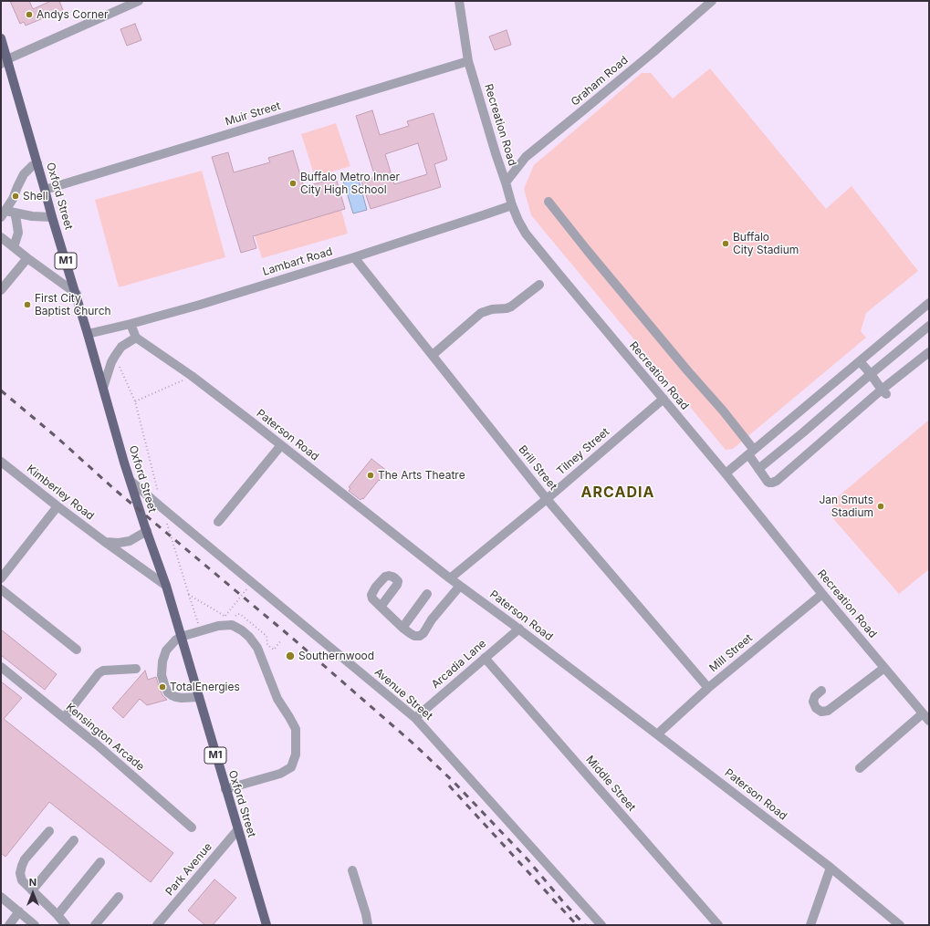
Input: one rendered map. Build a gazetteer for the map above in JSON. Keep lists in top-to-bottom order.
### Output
{
  "streets": {
    "main road": ["Oxford Street", "M1"],
    "street": [
      "Graham Road",
      "Muir Street",
      "Recreation Road",
      "Lambart Road",
      "Paterson Road",
      "Tilney Street",
      "Brill Street",
      "Kimberley Road",
      "Mill Street",
      "Arcadia Lane",
      "Avenue Street",
      "Kensington Arcade",
      "Middle Street",
      "Park Avenue"
    ]
  },
  "crossings": [
    ["Graham Road", "Recreation Road"],
    ["Muir Street", "Recreation Road"],
    ["Muir Street", "Oxford Street"],
    ["Recreation Road", "Lambart Road"],
    ["Recreation Road", "Tilney Street"],
    ["Recreation Road", "Mill Street"],
    ["Oxford Street", "Lambart Road"],
    ["Oxford Street", "Kimberley Road"],
    ["Oxford Street", "Avenue Street"],
    ["Oxford Street", "Park Avenue"],
    ["Lambart Road", "Brill Street"],
    ["Paterson Road", "Tilney Street"],
    ["Paterson Road", "Mill Street"],
    ["Paterson Road", "Arcadia Lane"],
    ["Tilney Street", "Brill Street"],
    ["Brill Street", "Mill Street"],
    ["Arcadia Lane", "Avenue Street"],
    ["Arcadia Lane", "Middle Street"]
  ],
  "districts": ["ARCADIA"],
  "places": [
    "Andys Corner",
    "Buffalo Metro Inner City High School",
    "Shell",
    "Buffalo City Stadium",
    "First City Baptist Church",
    "The Arts Theatre",
    "Jan Smuts Stadium",
    "Southernwood",
    "TotalEnergies"
  ],
  "north": "top"
}
